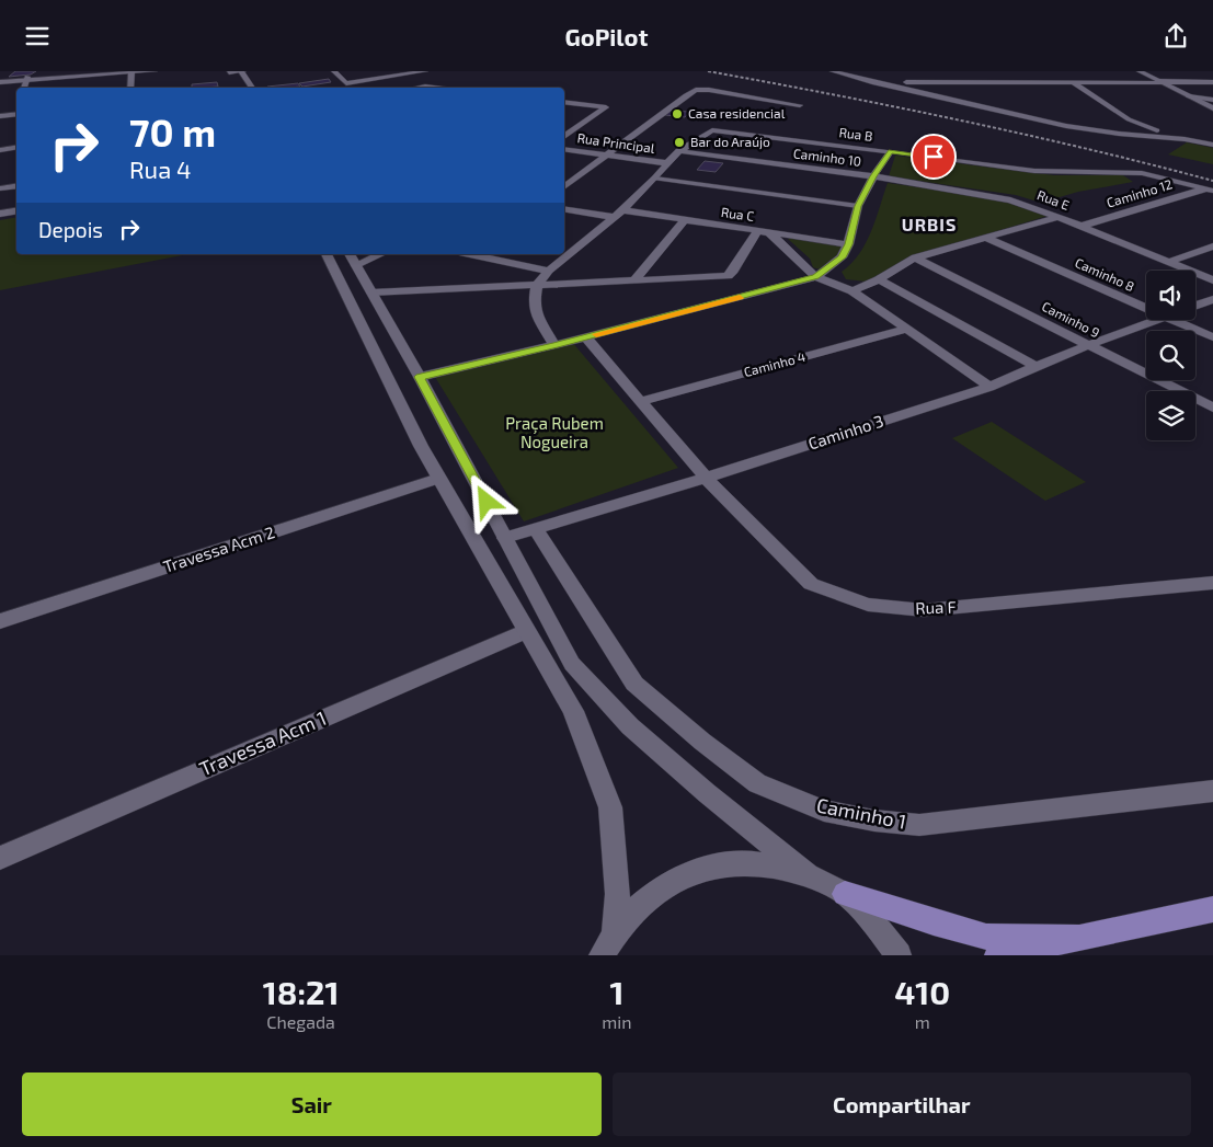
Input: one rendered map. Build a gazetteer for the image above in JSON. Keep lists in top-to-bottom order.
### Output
{
  "streets": {
    "street": [
      "Rua B",
      "Rua Principal",
      "Caminho 10",
      "Caminho 12",
      "Rua E",
      "Rua C",
      "Caminho 8",
      "Caminho 9",
      "Caminho 4",
      "Caminho 3",
      "Travessa Acm 2",
      "Rua F",
      "Travessa Acm 1",
      "Caminho 1"
    ]
  },
  "crossings": [
    ["Rua B", "Rua Principal"],
    ["Rua B", "Caminho 10"],
    ["Rua B", "Caminho 12"],
    ["Rua B", "Rua C"],
    ["Caminho 10", "Rua E"],
    ["Caminho 12", "Rua E"],
    ["Caminho 9", "Caminho 3"],
    ["Caminho 3", "Rua F"],
    ["Caminho 3", "Caminho 1"]
  ],
  "districts": ["URBIS"],
  "parks": ["Praça Rubem Nogueira"],
  "places": ["Casa residencial", "Bar do Araújo"],
  "page": {
    "header": "GoPilot",
    "turn": ["70 m", "Rua 4"],
    "then": "Depois",
    "eta": [
      "18:21",
      "Chegada",
      "1",
      "min",
      "410",
      "m"
    ],
    "buttons": ["Sair", "Compartilhar"]
  }
}
